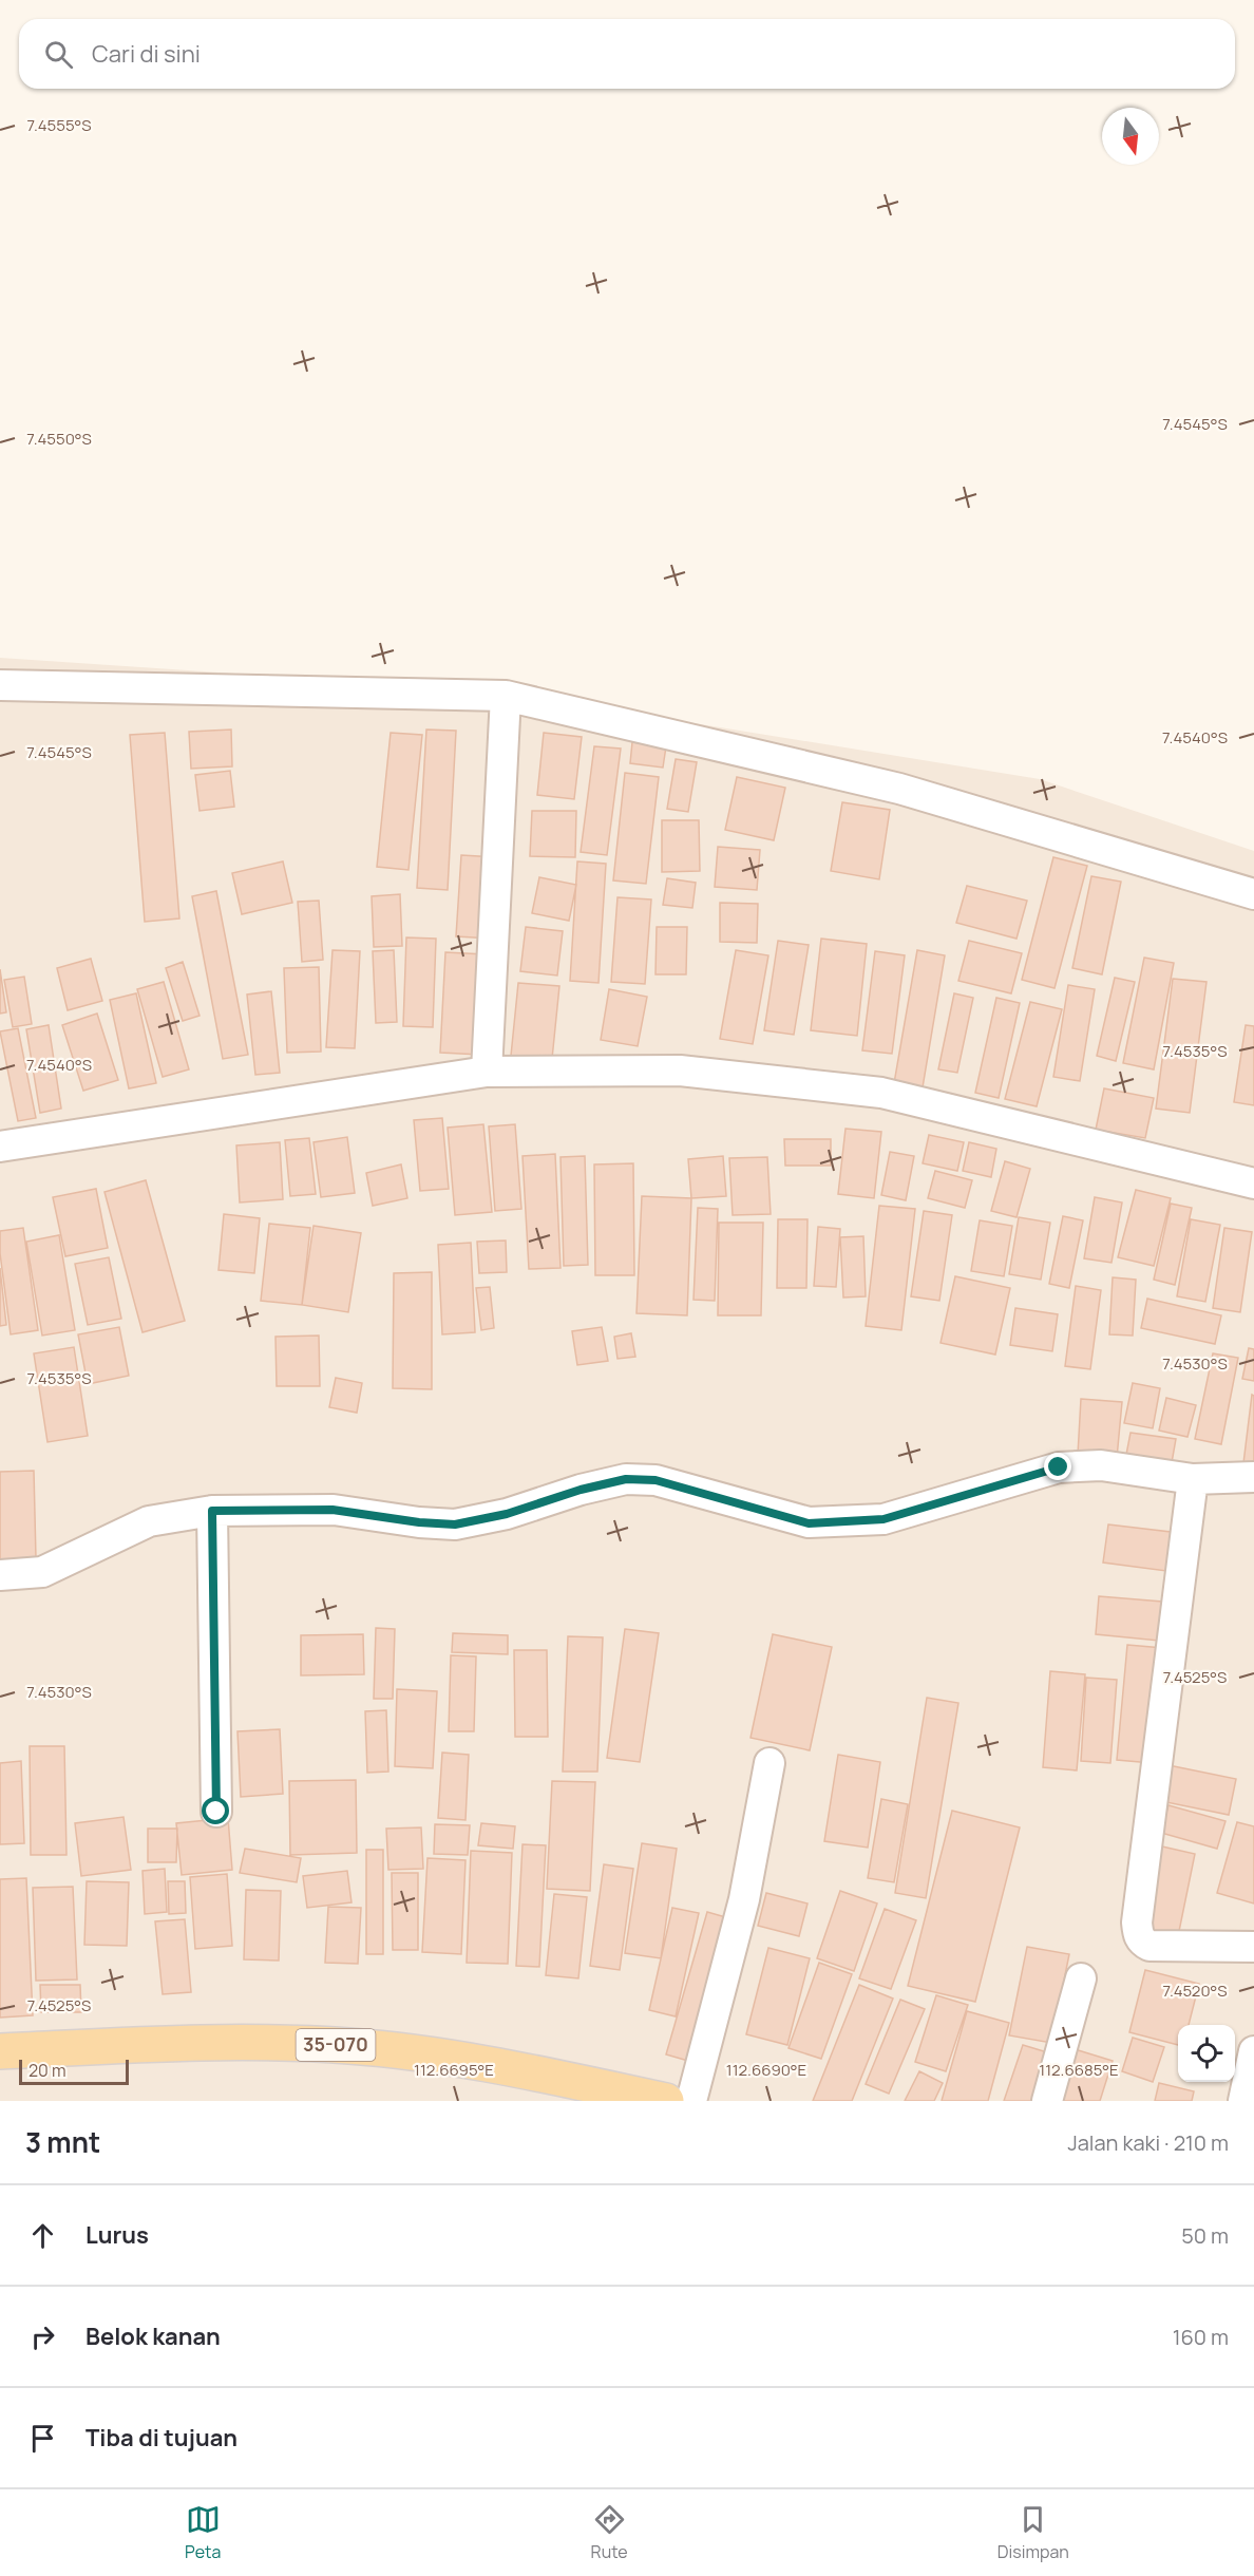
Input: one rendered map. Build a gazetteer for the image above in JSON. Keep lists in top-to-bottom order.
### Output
{
  "streets": {
    "main road": ["35-070"]
  },
  "scale_bar": "20 m",
  "north": "bottom",
  "page": {
    "search": "Cari di sini",
    "scale": "20 m",
    "heading": ["3 mnt", "Jalan kaki · 210 m"],
    "list": [
      ["Lurus", "50 m"],
      ["Belok kanan", "160 m"],
      "Tiba di tujuan"
    ],
    "nav": ["Peta", "Rute", "Disimpan"]
  },
  "coordinates": [
    "7.4555°S",
    "7.4545°S",
    "7.4550°S",
    "7.4540°S",
    "7.4535°S",
    "7.4530°S",
    "7.4525°S",
    "7.4520°S",
    "112.6695°E",
    "112.6690°E",
    "112.6685°E"
  ]
}
